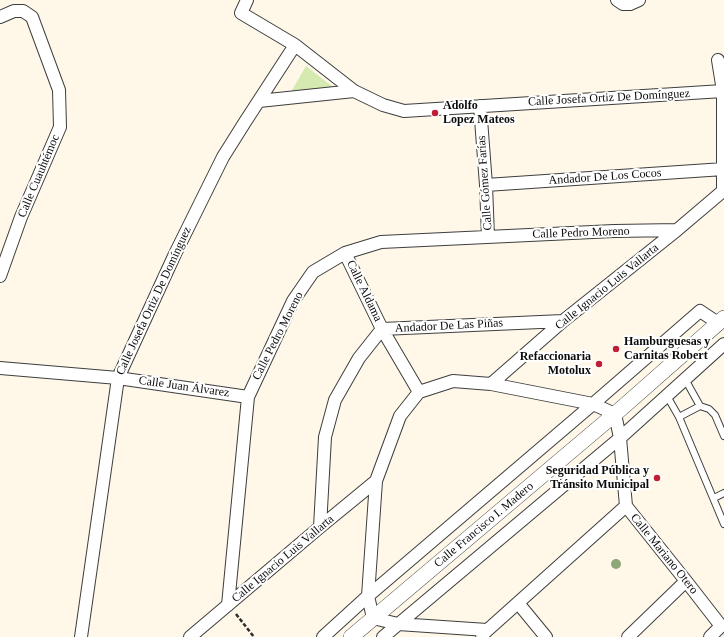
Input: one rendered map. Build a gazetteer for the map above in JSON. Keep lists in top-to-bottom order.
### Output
{
  "streets": {
    "street": [
      "Calle Josefa Ortiz De Domínguez",
      "Calle Cuauhtémoc",
      "Andador De Los Cocos",
      "Calle Gómez Farías",
      "Calle Pedro Moreno",
      "Calle Ignacio Luis Vallarta",
      "Calle Aldama",
      "Andador De Las Piñas",
      "Calle Juan Álvarez",
      "Calle Francisco I. Madero",
      "Calle Mariano Otero"
    ]
  },
  "crossings": [
    ["Calle Josefa Ortiz De Domínguez", "Calle Gómez Farías"],
    ["Calle Josefa Ortiz De Domínguez", "Calle Juan Álvarez"],
    ["Andador De Los Cocos", "Calle Gómez Farías"],
    ["Calle Gómez Farías", "Calle Pedro Moreno"],
    ["Calle Pedro Moreno", "Calle Ignacio Luis Vallarta"],
    ["Calle Pedro Moreno", "Calle Aldama"],
    ["Calle Pedro Moreno", "Calle Juan Álvarez"],
    ["Calle Ignacio Luis Vallarta", "Andador De Las Piñas"],
    ["Calle Aldama", "Andador De Las Piñas"],
    ["Calle Francisco I. Madero", "Calle Mariano Otero"]
  ],
  "places": [
    "Adolfo Lopez Mateos",
    "Hamburguesas y Carnitas Robert",
    "Refaccionaria Motolux",
    "Seguridad Pública y Tránsito Municipal"
  ]
}
